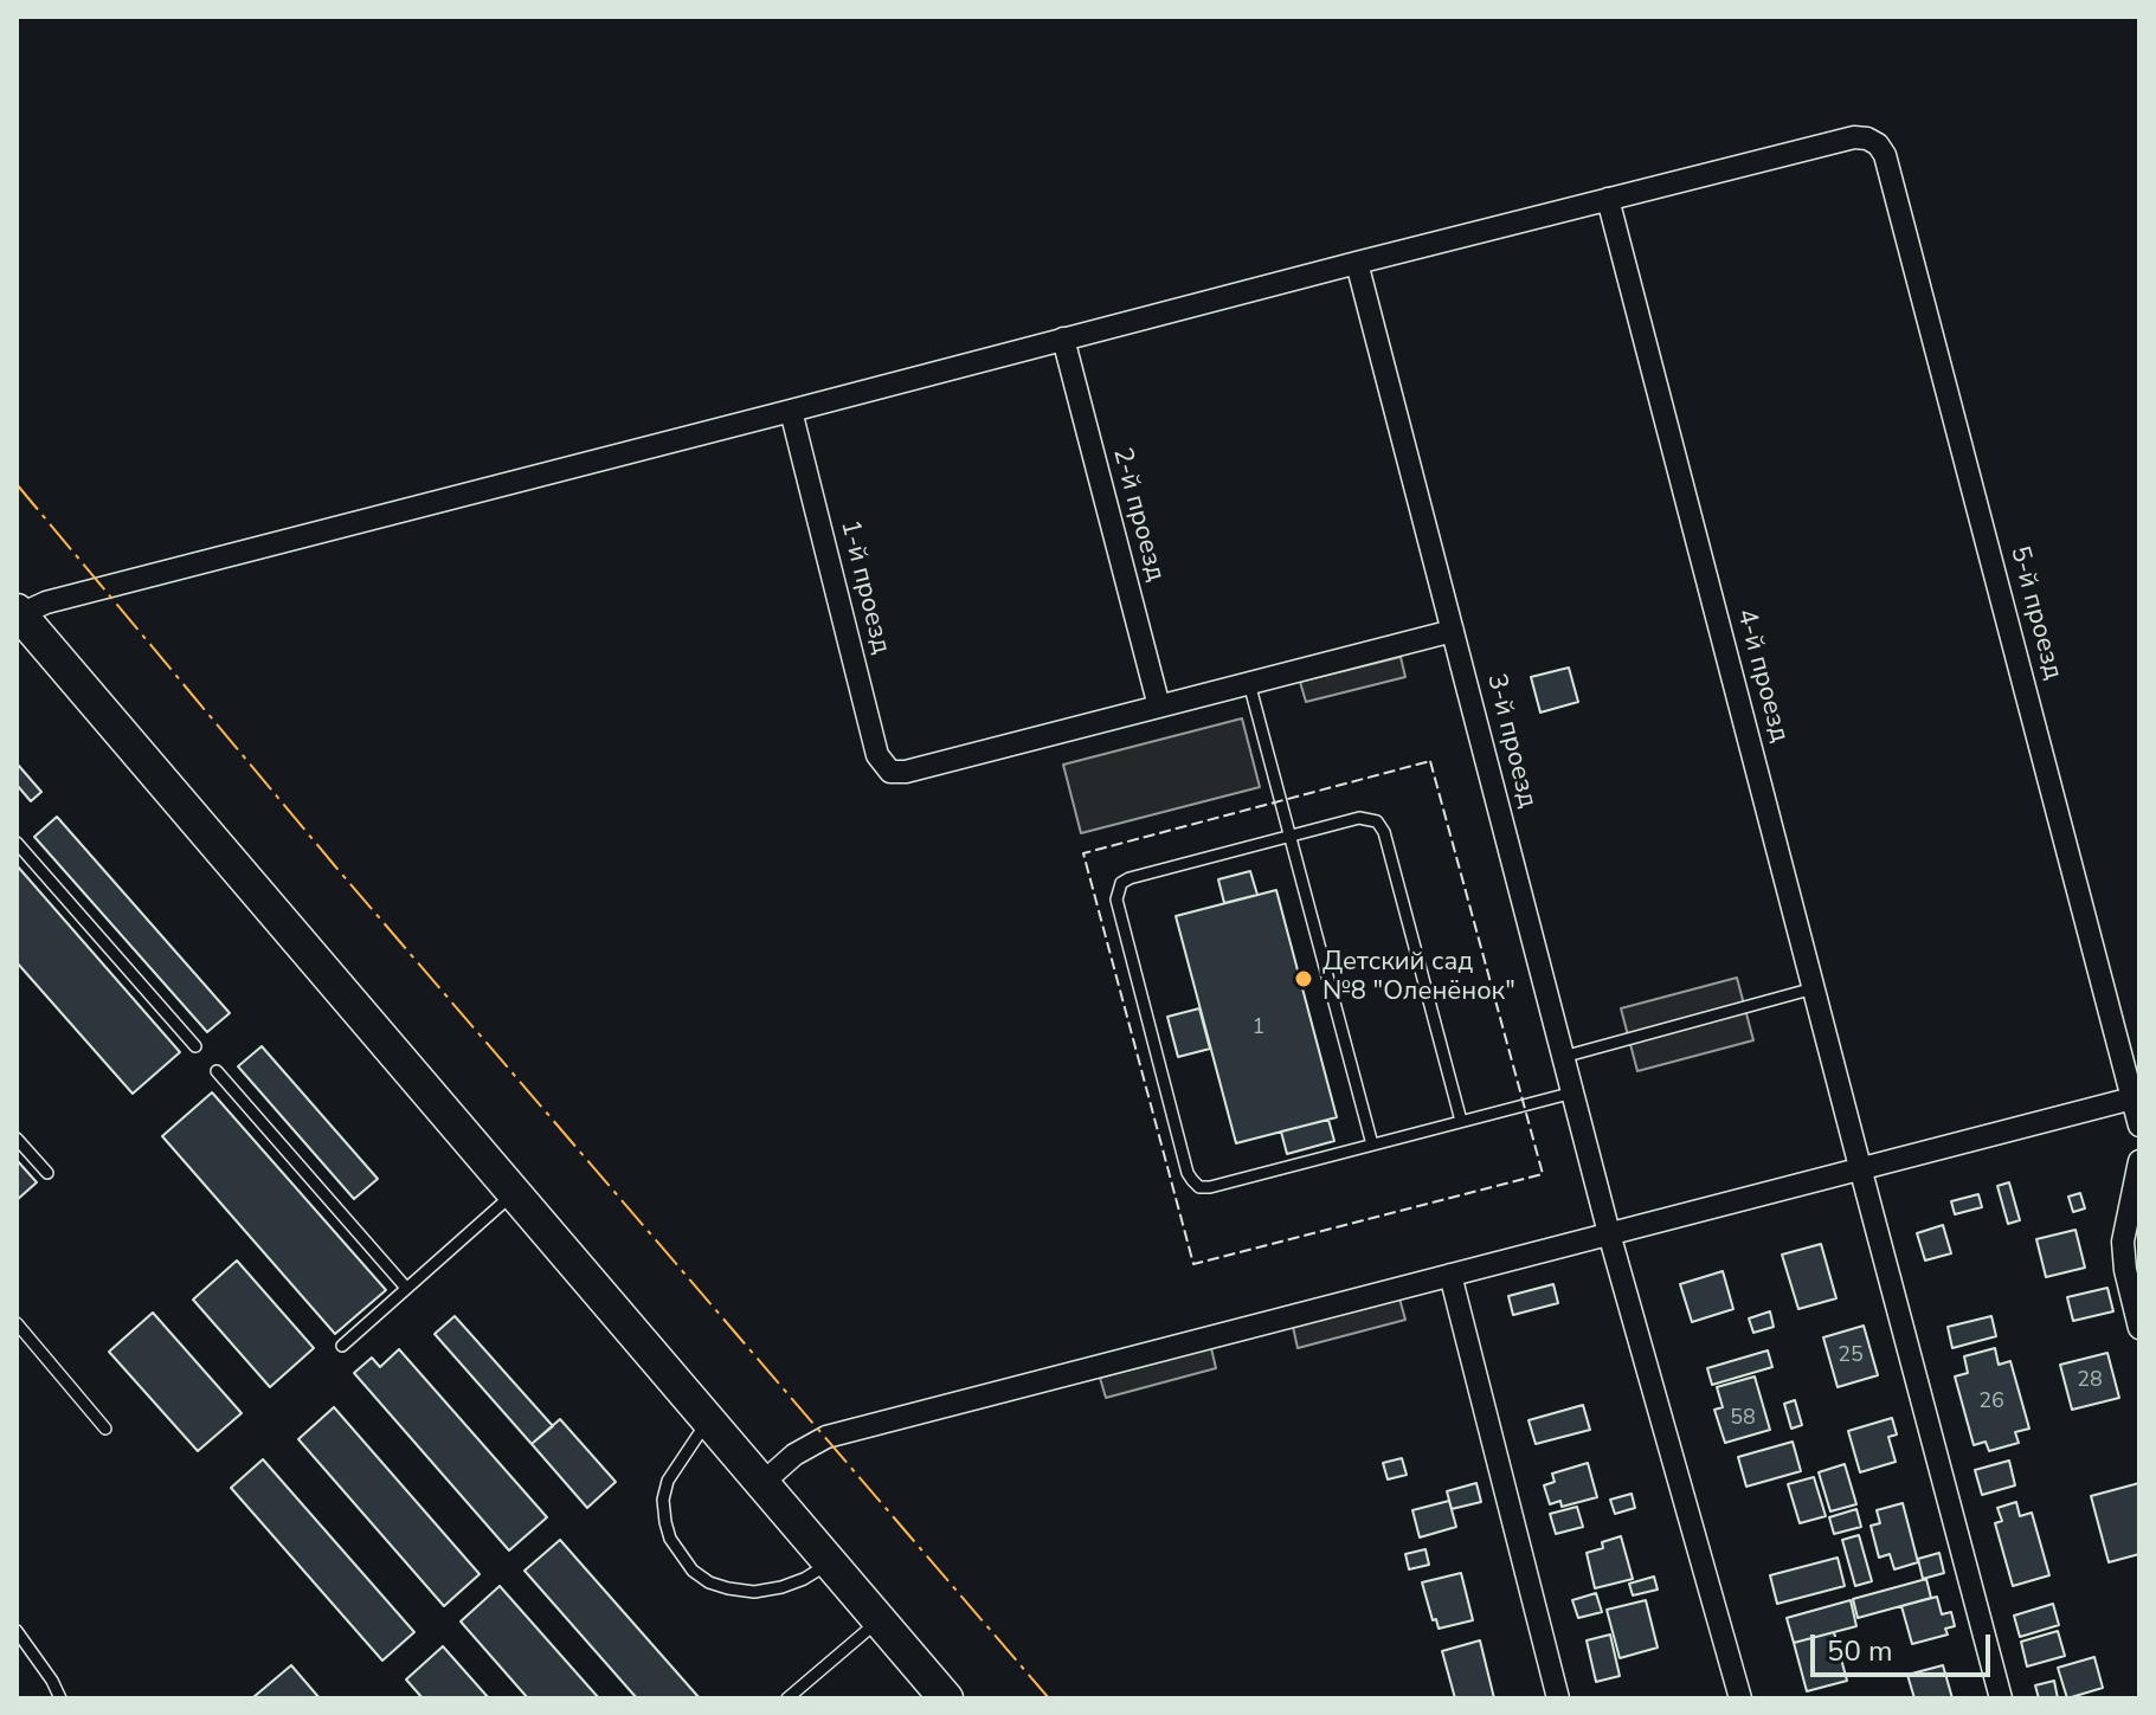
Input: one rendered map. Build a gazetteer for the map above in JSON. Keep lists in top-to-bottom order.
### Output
{
  "streets": {
    "street": [
      "2-й проезд",
      "1-й проезд",
      "5-й проезд",
      "4-й проезд",
      "3-й проезд"
    ]
  },
  "crossings": [
    ["2-й проезд", "1-й проезд"],
    ["5-й проезд", "4-й проезд"]
  ],
  "places": ["Детский сад №8 \"Оленёнок\""],
  "house_numbers": [
    "1",
    "25",
    "28",
    "26",
    "58"
  ],
  "scale_bar": "50 m"
}
